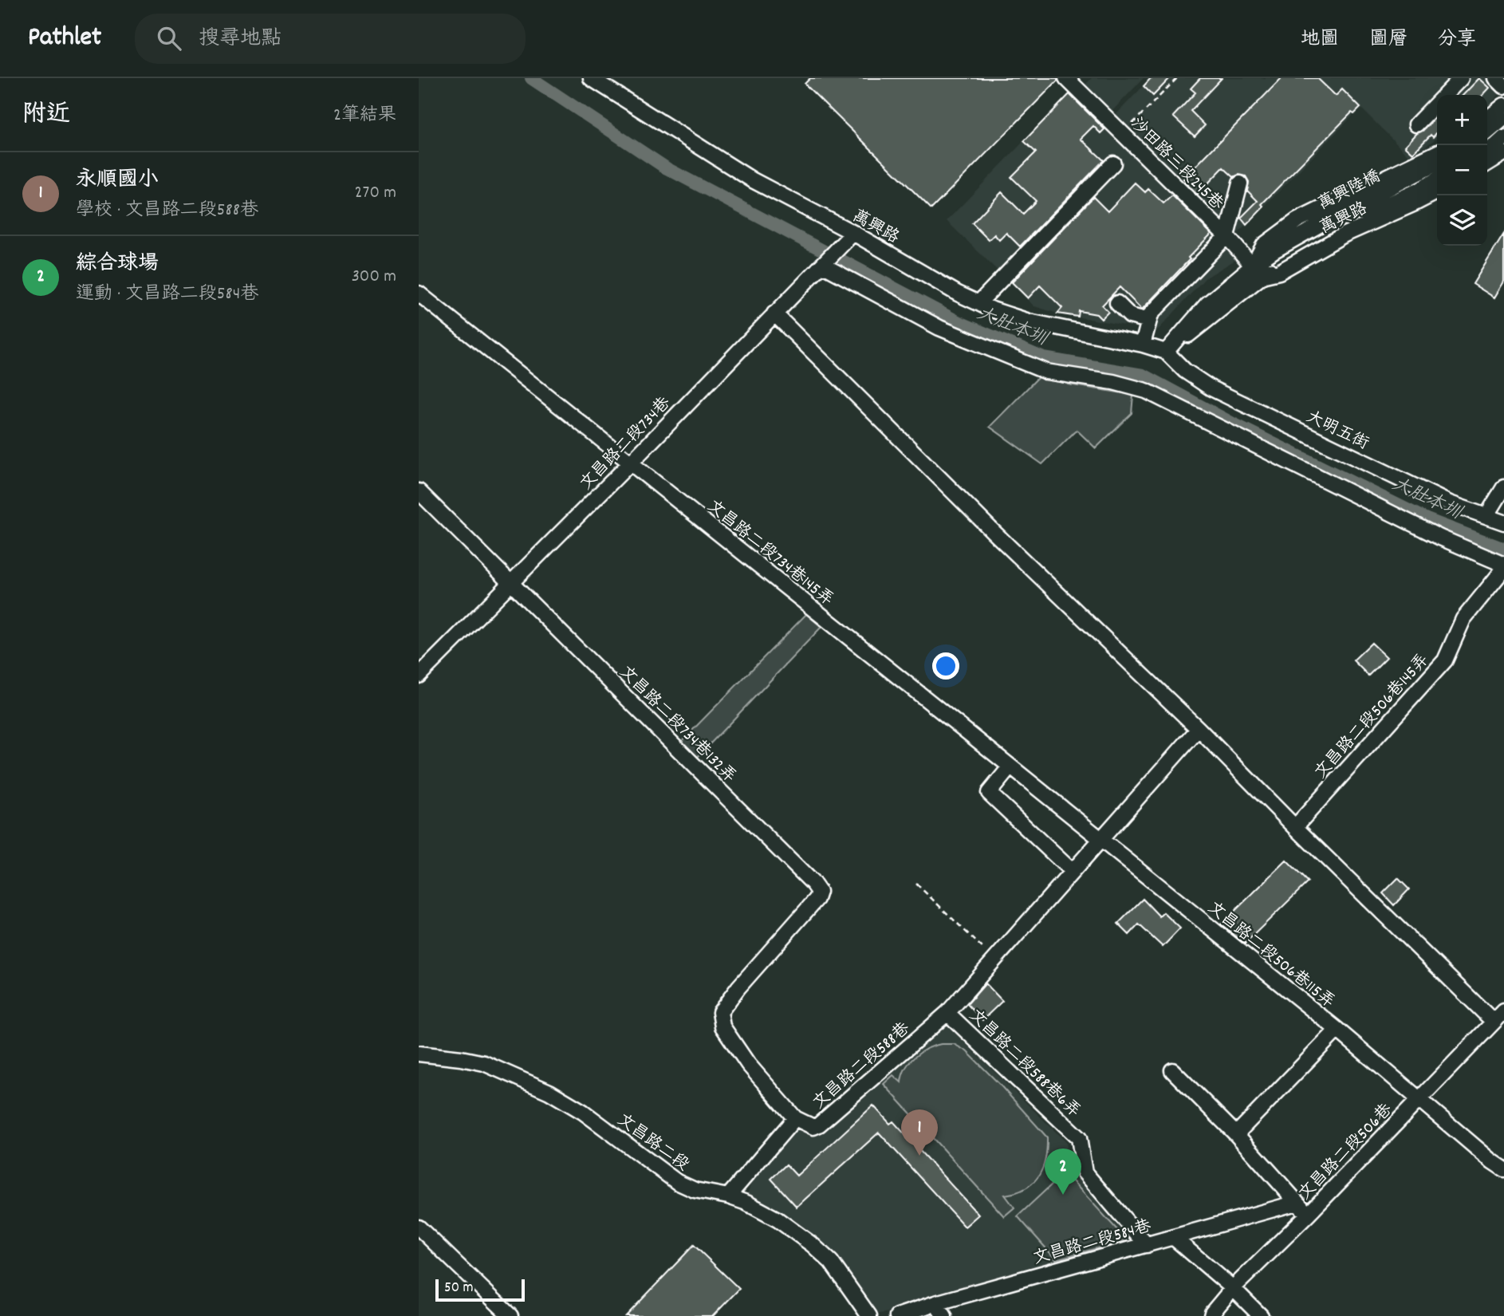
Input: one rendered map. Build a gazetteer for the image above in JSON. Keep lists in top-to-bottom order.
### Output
{
  "streets": {
    "street": [
      "沙田路三段245巷",
      "萬興陸橋",
      "萬興路",
      "大明五街",
      "文昌路二段734巷",
      "文昌路二段734巷145弄",
      "文昌路二段506巷145弄",
      "文昌路二段734巷132弄",
      "文昌路二段506巷115弄",
      "文昌路二段588巷6弄",
      "文昌路二段588巷",
      "文昌路二段",
      "文昌路二段506巷",
      "文昌路二段584巷"
    ]
  },
  "crossings": [
    ["沙田路三段245巷", "萬興路"],
    ["萬興陸橋", "萬興路"],
    ["萬興路", "大明五街"],
    ["萬興路", "文昌路二段734巷"],
    ["文昌路二段734巷", "文昌路二段734巷145弄"],
    ["文昌路二段734巷", "文昌路二段734巷132弄"],
    ["文昌路二段734巷145弄", "文昌路二段506巷115弄"],
    ["文昌路二段734巷132弄", "文昌路二段588巷"],
    ["文昌路二段506巷115弄", "文昌路二段506巷"],
    ["文昌路二段588巷6弄", "文昌路二段588巷"],
    ["文昌路二段588巷6弄", "文昌路二段584巷"],
    ["文昌路二段588巷", "文昌路二段"]
  ],
  "water": ["大肚本圳"],
  "scale_bar": "50 m",
  "page": {
    "header": "Pathlet",
    "search": "搜尋地點",
    "nav": ["地圖", "圖層", "分享"],
    "heading": ["附近", "2筆結果"],
    "map_buttons": ["+", "−"],
    "list": [
      {
        "mark": "1",
        "name": "永順國小",
        "note": "學校 · 文昌路二段588巷",
        "value": "270 m"
      },
      {
        "mark": "2",
        "name": "綜合球場",
        "note": "運動 · 文昌路二段584巷",
        "value": "300 m"
      }
    ],
    "pins": ["1", "2"],
    "scale": "50 m"
  }
}
